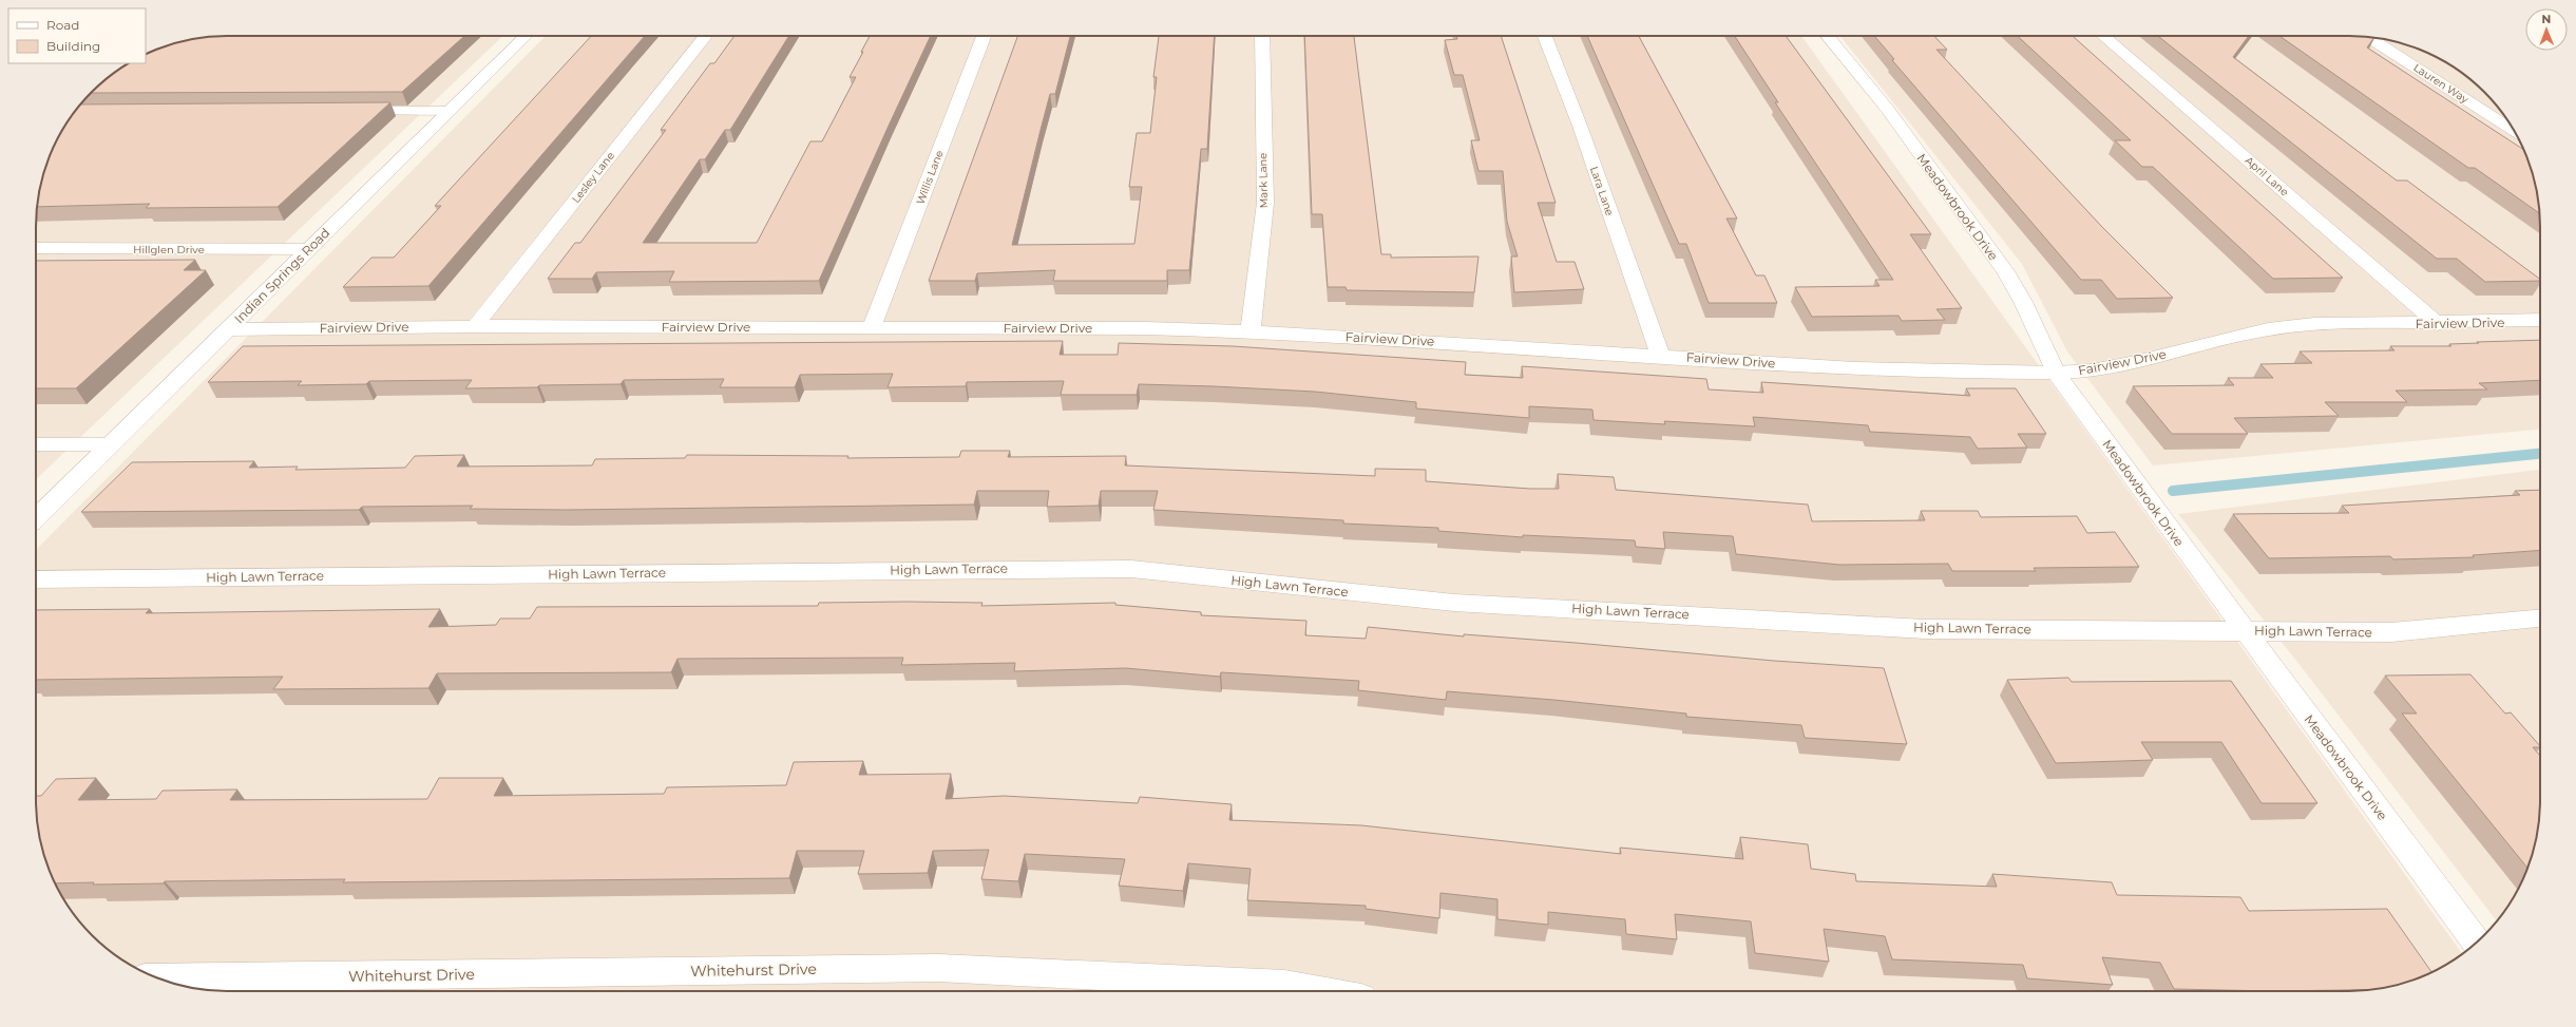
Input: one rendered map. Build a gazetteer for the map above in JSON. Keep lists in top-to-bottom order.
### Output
{
  "streets": {
    "street": [
      "Lauren Way",
      "April Lane",
      "Lesley Lane",
      "Willis Lane",
      "Mark Lane",
      "Lara Lane",
      "Meadowbrook Drive",
      "Hillglen Drive",
      "Indian Springs Road",
      "Fairview Drive",
      "High Lawn Terrace",
      "Whitehurst Drive"
    ]
  },
  "crossings": [
    ["April Lane", "Fairview Drive"],
    ["Lesley Lane", "Fairview Drive"],
    ["Willis Lane", "Fairview Drive"],
    ["Mark Lane", "Fairview Drive"],
    ["Lara Lane", "Fairview Drive"],
    ["Meadowbrook Drive", "Fairview Drive"],
    ["Meadowbrook Drive", "High Lawn Terrace"],
    ["Hillglen Drive", "Indian Springs Road"],
    ["Indian Springs Road", "Fairview Drive"]
  ],
  "legend": ["Road", "Building"],
  "north": "top"
}
